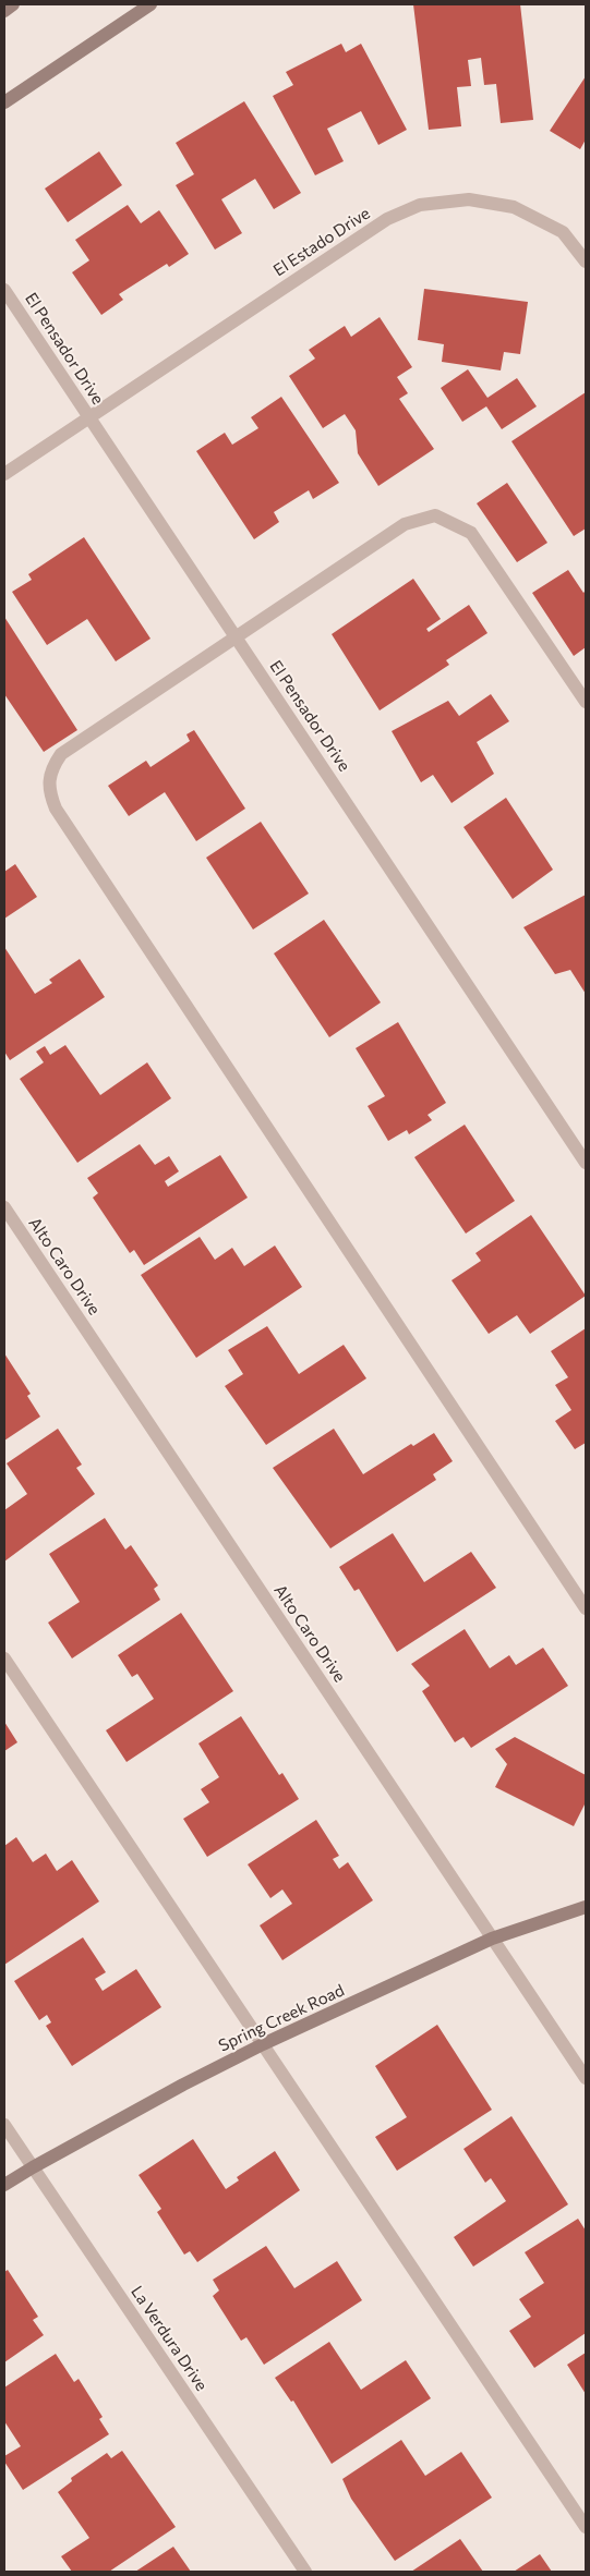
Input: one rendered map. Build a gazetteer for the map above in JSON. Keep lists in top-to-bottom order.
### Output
{
  "streets": {
    "street": [
      "El Estado Drive",
      "El Pensador Drive",
      "Alto Caro Drive",
      "Spring Creek Road",
      "La Verdura Drive"
    ]
  },
  "crossings": [
    ["El Estado Drive", "El Pensador Drive"],
    ["Alto Caro Drive", "Spring Creek Road"],
    ["Spring Creek Road", "La Verdura Drive"]
  ]
}
